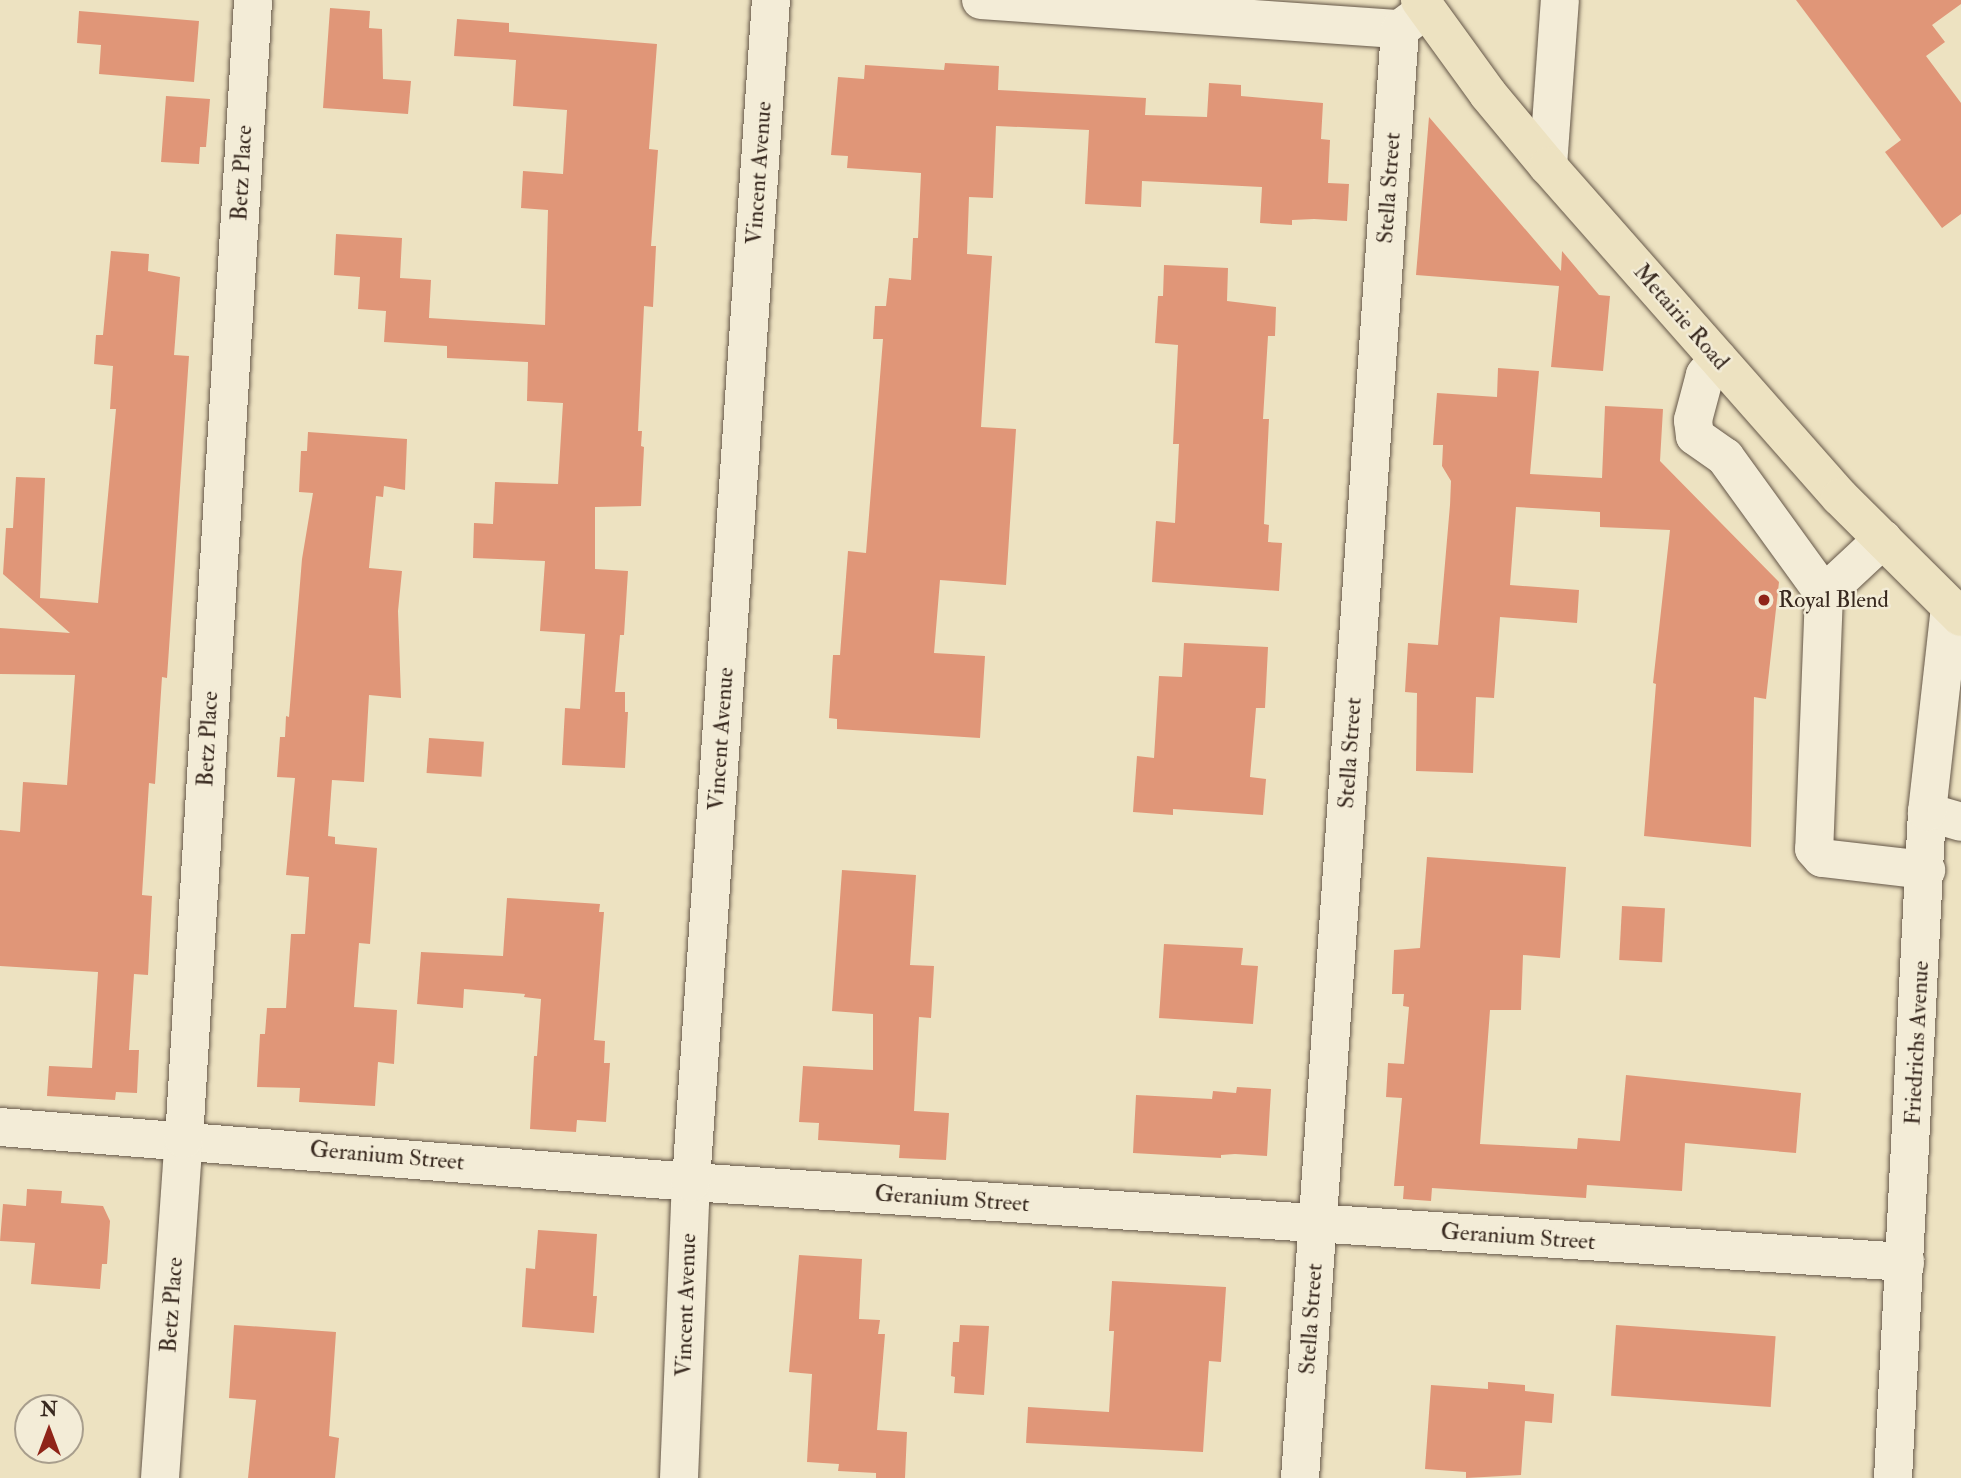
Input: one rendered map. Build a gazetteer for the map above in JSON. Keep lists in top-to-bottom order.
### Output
{
  "streets": {
    "main road": ["Metairie Road"],
    "street": [
      "Betz Place",
      "Vincent Avenue",
      "Stella Street",
      "Friedrichs Avenue",
      "Geranium Street"
    ]
  },
  "crossings": [
    ["Betz Place", "Geranium Street"],
    ["Vincent Avenue", "Geranium Street"],
    ["Stella Street", "Metairie Road"],
    ["Stella Street", "Geranium Street"],
    ["Metairie Road", "Friedrichs Avenue"],
    ["Friedrichs Avenue", "Geranium Street"]
  ],
  "places": ["Royal Blend"],
  "north": "top"
}
